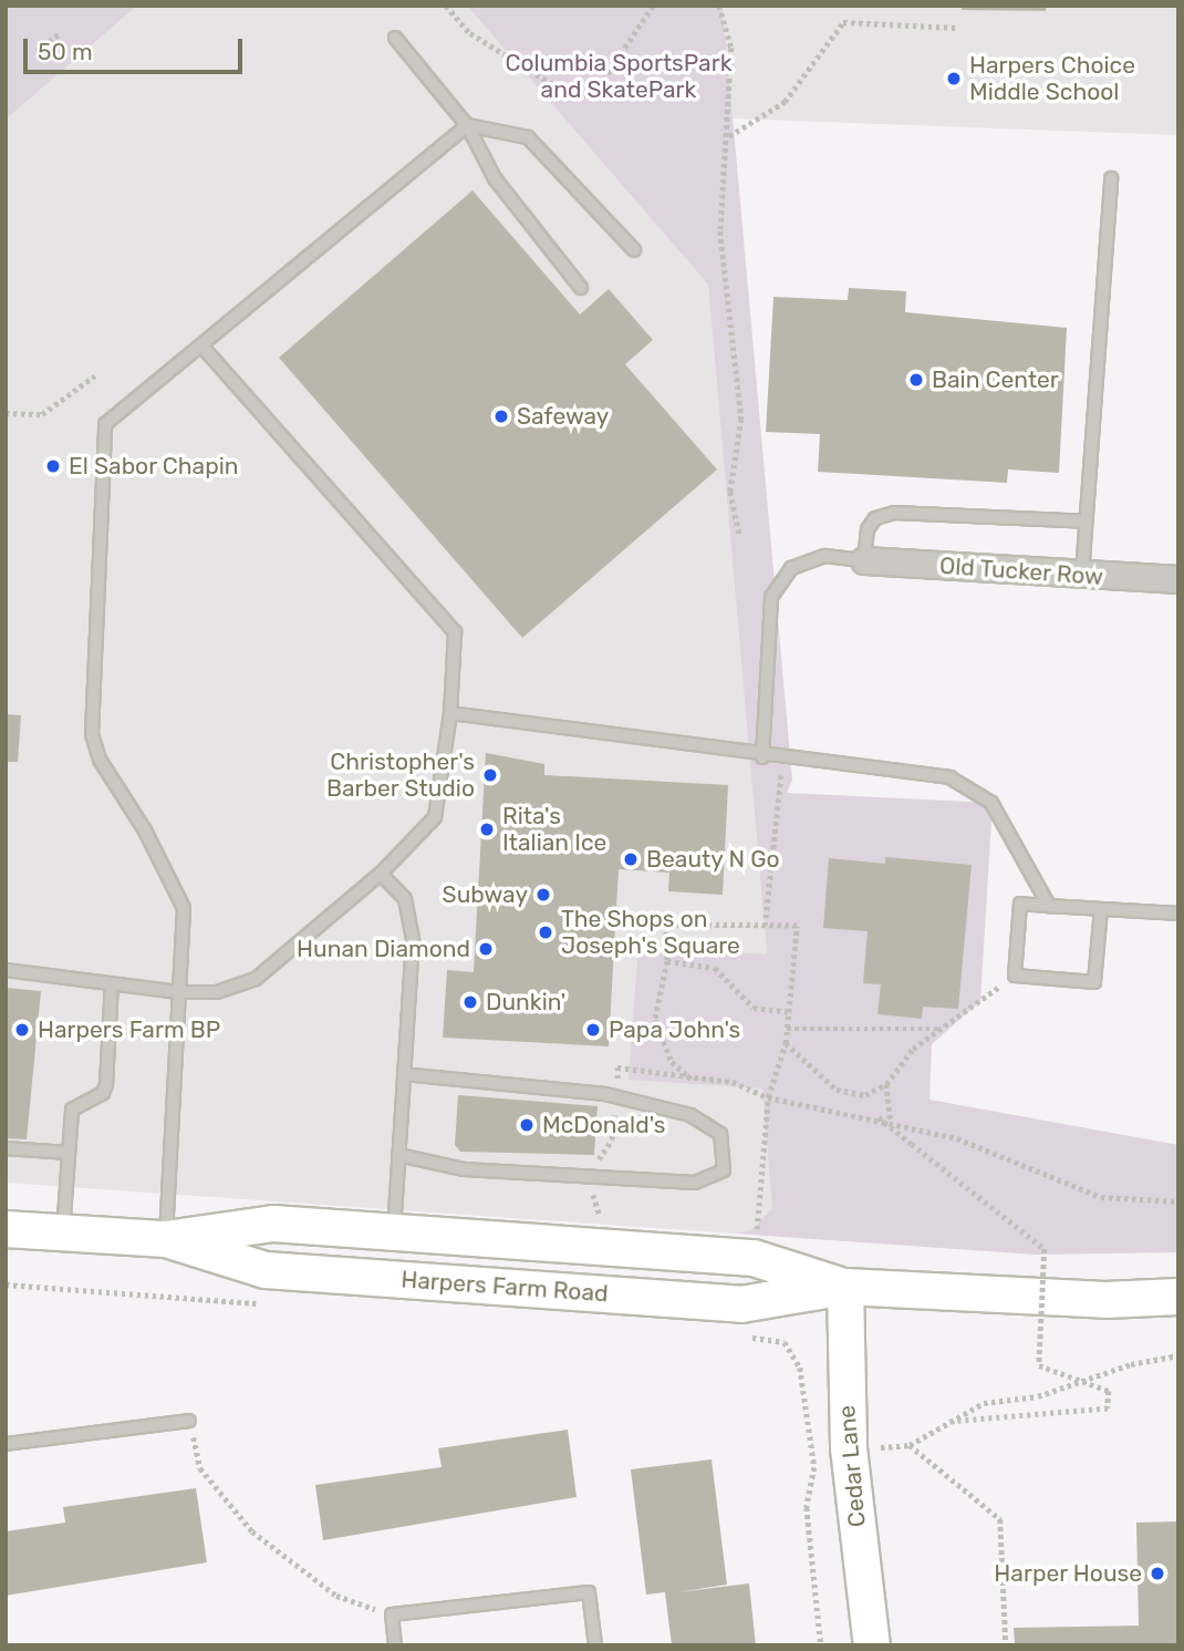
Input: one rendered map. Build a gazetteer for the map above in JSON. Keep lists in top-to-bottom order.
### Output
{
  "streets": {
    "main road": ["Harpers Farm Road", "Cedar Lane"],
    "street": ["Old Tucker Row"]
  },
  "crossings": [
    ["Harpers Farm Road", "Cedar Lane"]
  ],
  "parks": ["Columbia SportsPark and SkatePark"],
  "places": [
    "Harpers Choice Middle School",
    "Bain Center",
    "Safeway",
    "El Sabor Chapin",
    "Christopher's Barber Studio",
    "Rita's Italian Ice",
    "Beauty N Go",
    "Subway",
    "The Shops on Joseph's Square",
    "Hunan Diamond",
    "Dunkin'",
    "Harpers Farm BP",
    "Papa John's",
    "McDonald's",
    "Harper House"
  ],
  "scale_bar": "50 m"
}
